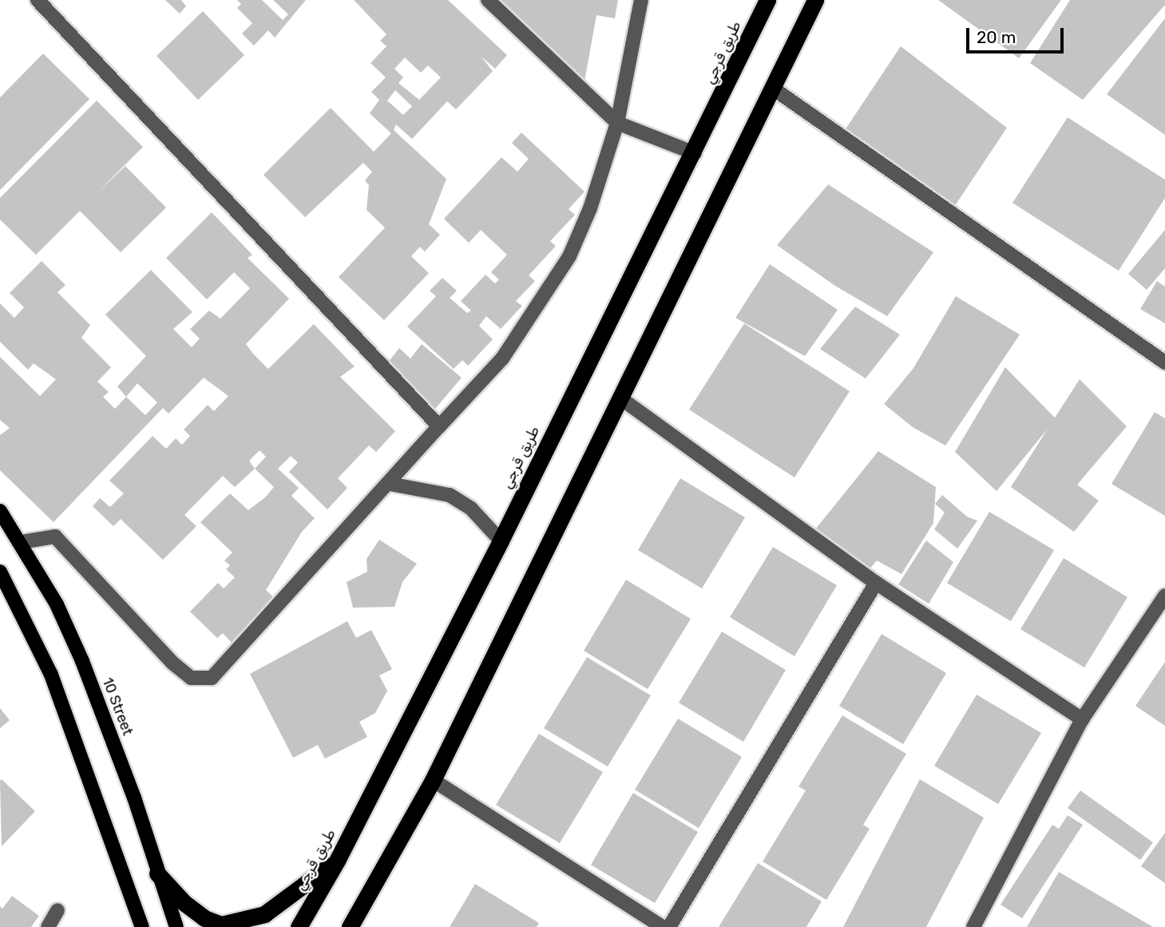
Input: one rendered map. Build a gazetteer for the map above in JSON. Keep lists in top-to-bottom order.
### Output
{
  "streets": {
    "highway": ["طريق قرجي"],
    "main road": ["10 Street"]
  },
  "scale_bar": "20 m"
}
